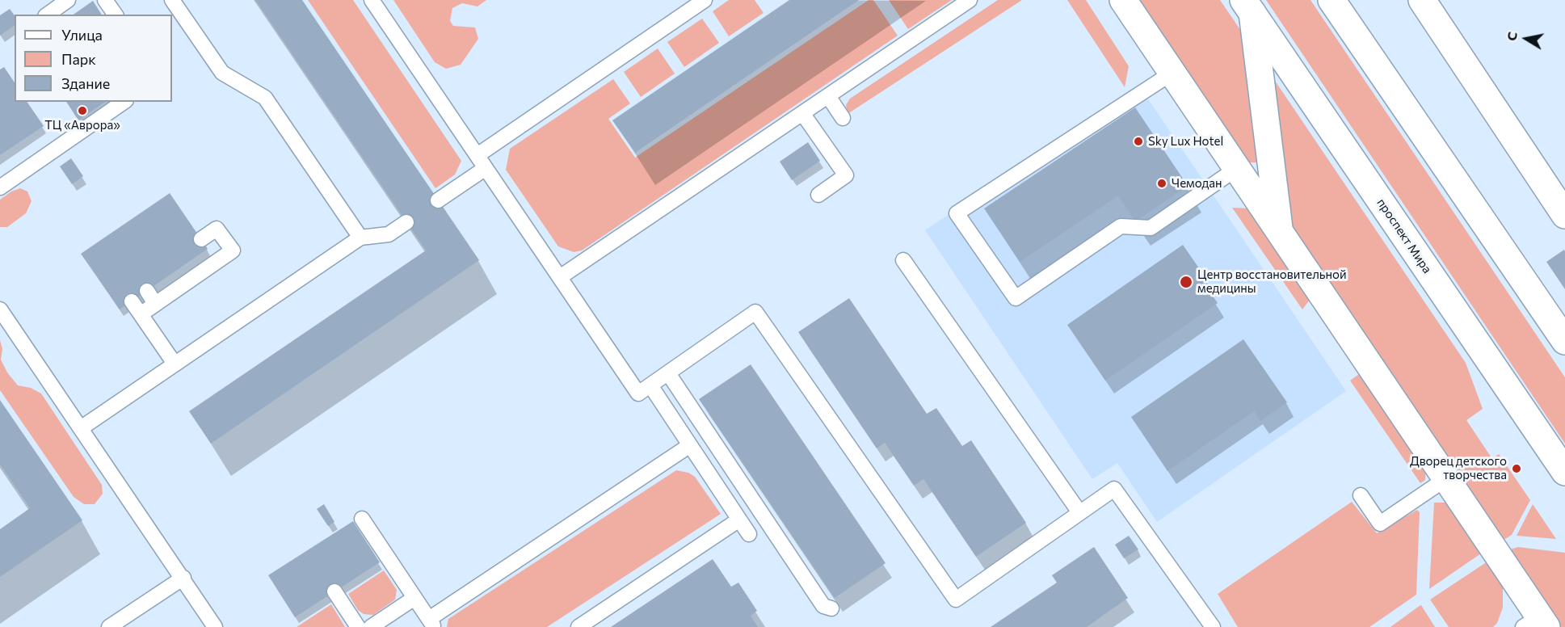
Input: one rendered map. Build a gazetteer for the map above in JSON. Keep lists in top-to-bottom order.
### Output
{
  "streets": {
    "street": ["проспект Мира"]
  },
  "places": [
    "ТЦ «Аврора»",
    "Sky Lux Hotel",
    "Чемодан",
    "Центр восстановительной медицины",
    "Дворец детского творчества"
  ],
  "legend": ["Улица", "Парк", "Здание"],
  "north": "left"
}
